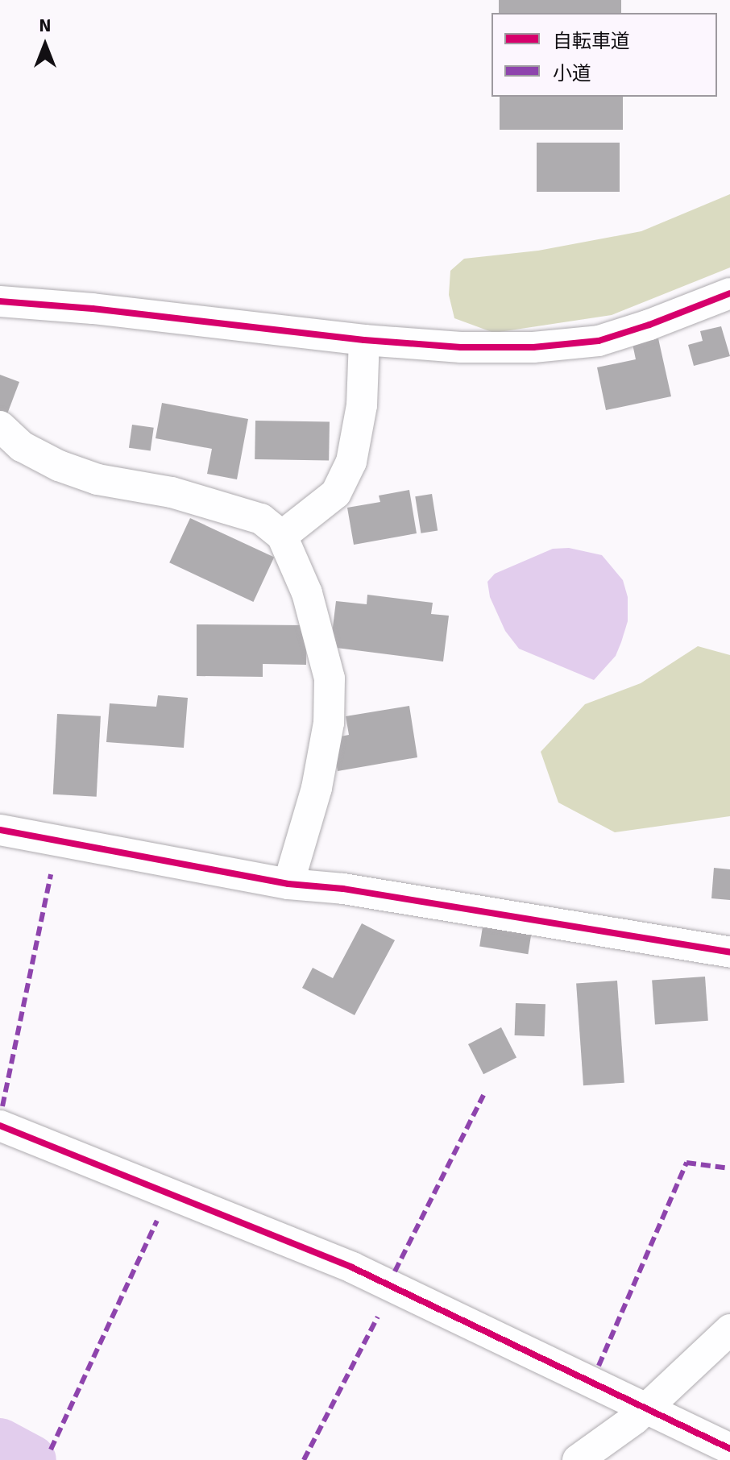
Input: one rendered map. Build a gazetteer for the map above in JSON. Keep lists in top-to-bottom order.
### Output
{
  "legend": ["自転車道", "小道"],
  "north": "top"
}
